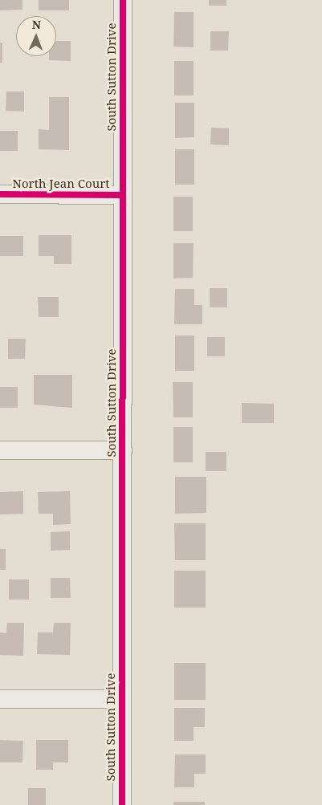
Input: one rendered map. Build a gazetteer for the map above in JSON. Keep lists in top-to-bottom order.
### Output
{
  "streets": {
    "street": ["South Sutton Drive", "North Jean Court"]
  },
  "crossings": [
    ["South Sutton Drive", "North Jean Court"]
  ],
  "north": "top"
}
